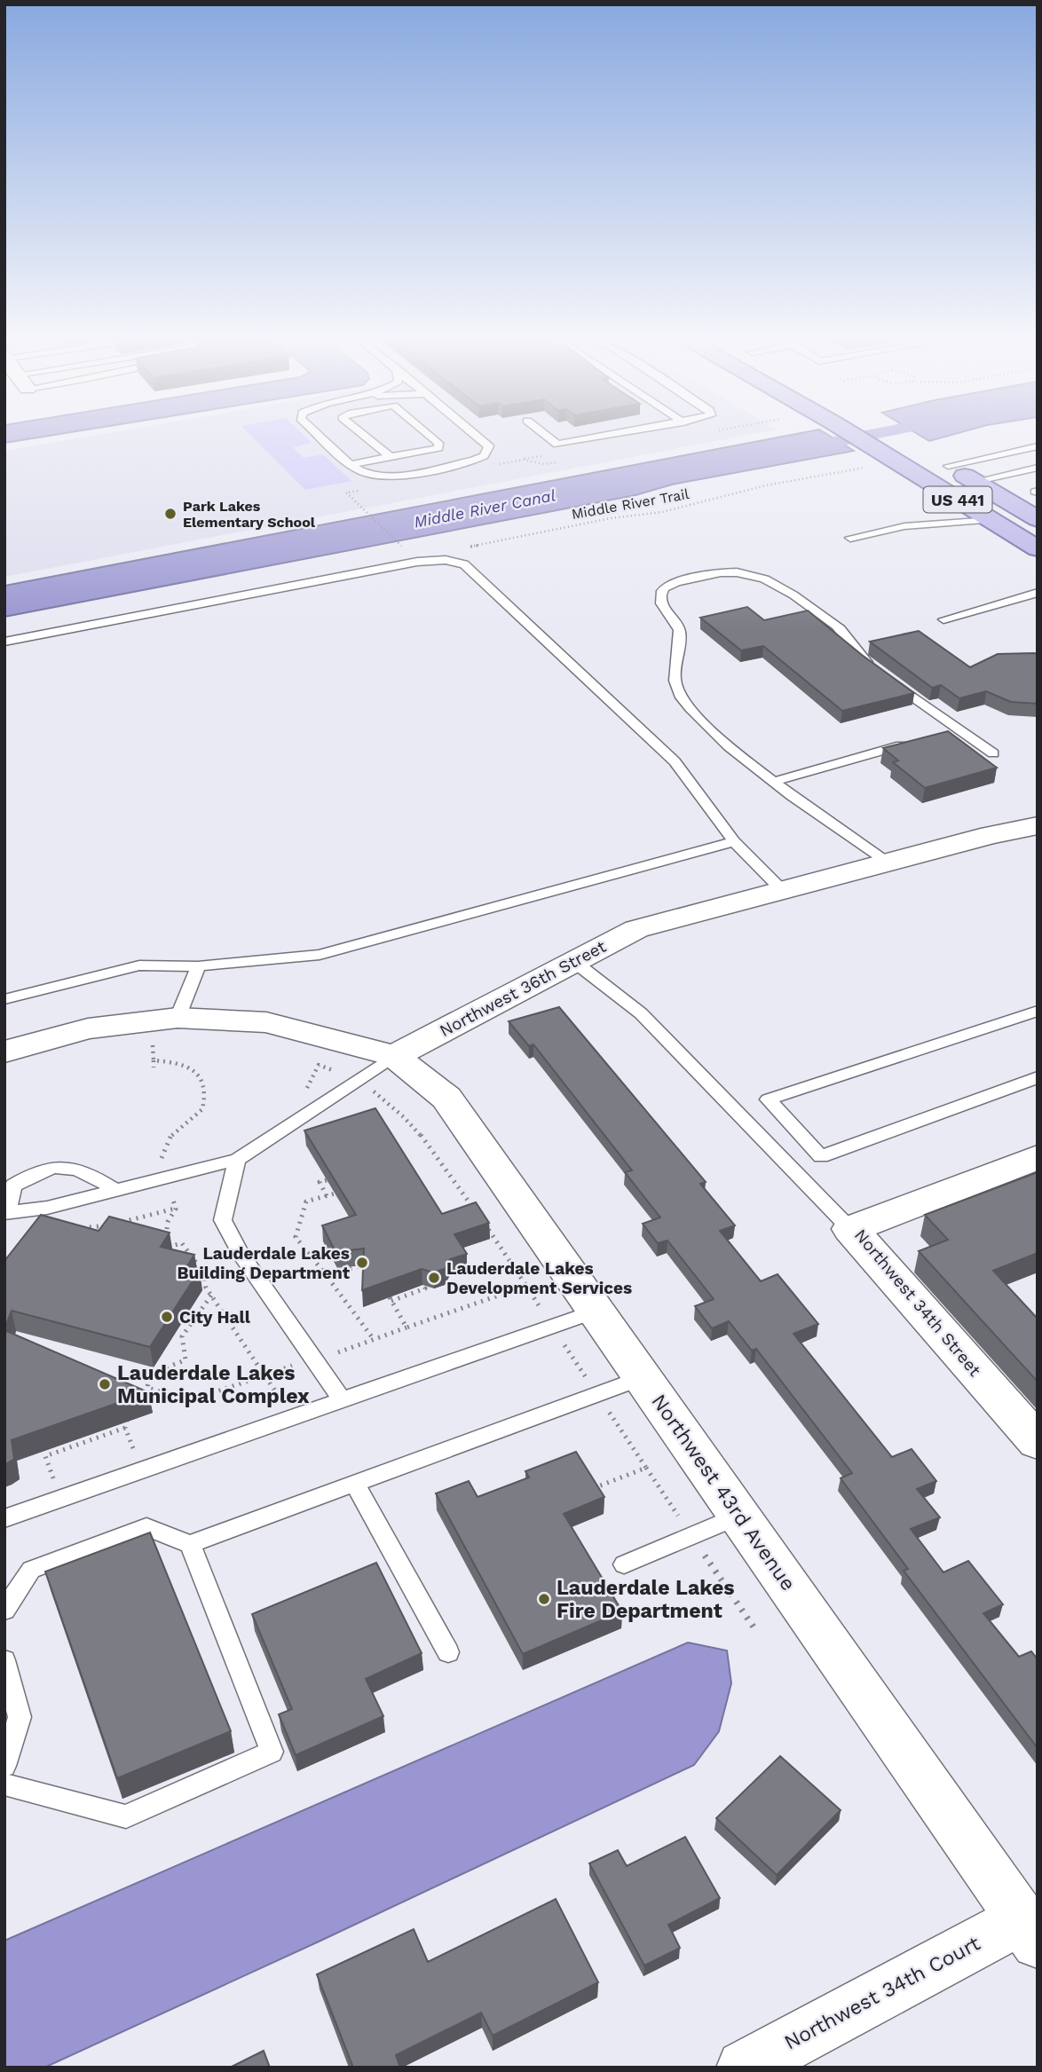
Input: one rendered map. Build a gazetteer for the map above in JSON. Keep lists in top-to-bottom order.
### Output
{
  "streets": {
    "main road": ["US 441"],
    "street": [
      "Northwest 36th Street",
      "Northwest 34th Street",
      "Northwest 43rd Avenue",
      "Northwest 34th Court"
    ],
    "path": ["Middle River Trail"]
  },
  "crossings": [
    ["US 441", "Middle River Trail"],
    ["Northwest 36th Street", "Northwest 43rd Avenue"],
    ["Northwest 43rd Avenue", "Northwest 34th Court"]
  ],
  "water": ["Middle River Canal"],
  "places": [
    "Park Lakes Elementary School",
    "Lauderdale Lakes Building Department",
    "Lauderdale Lakes Development Services",
    "City Hall",
    "Lauderdale Lakes Municipal Complex",
    "Lauderdale Lakes Fire Department"
  ]
}
